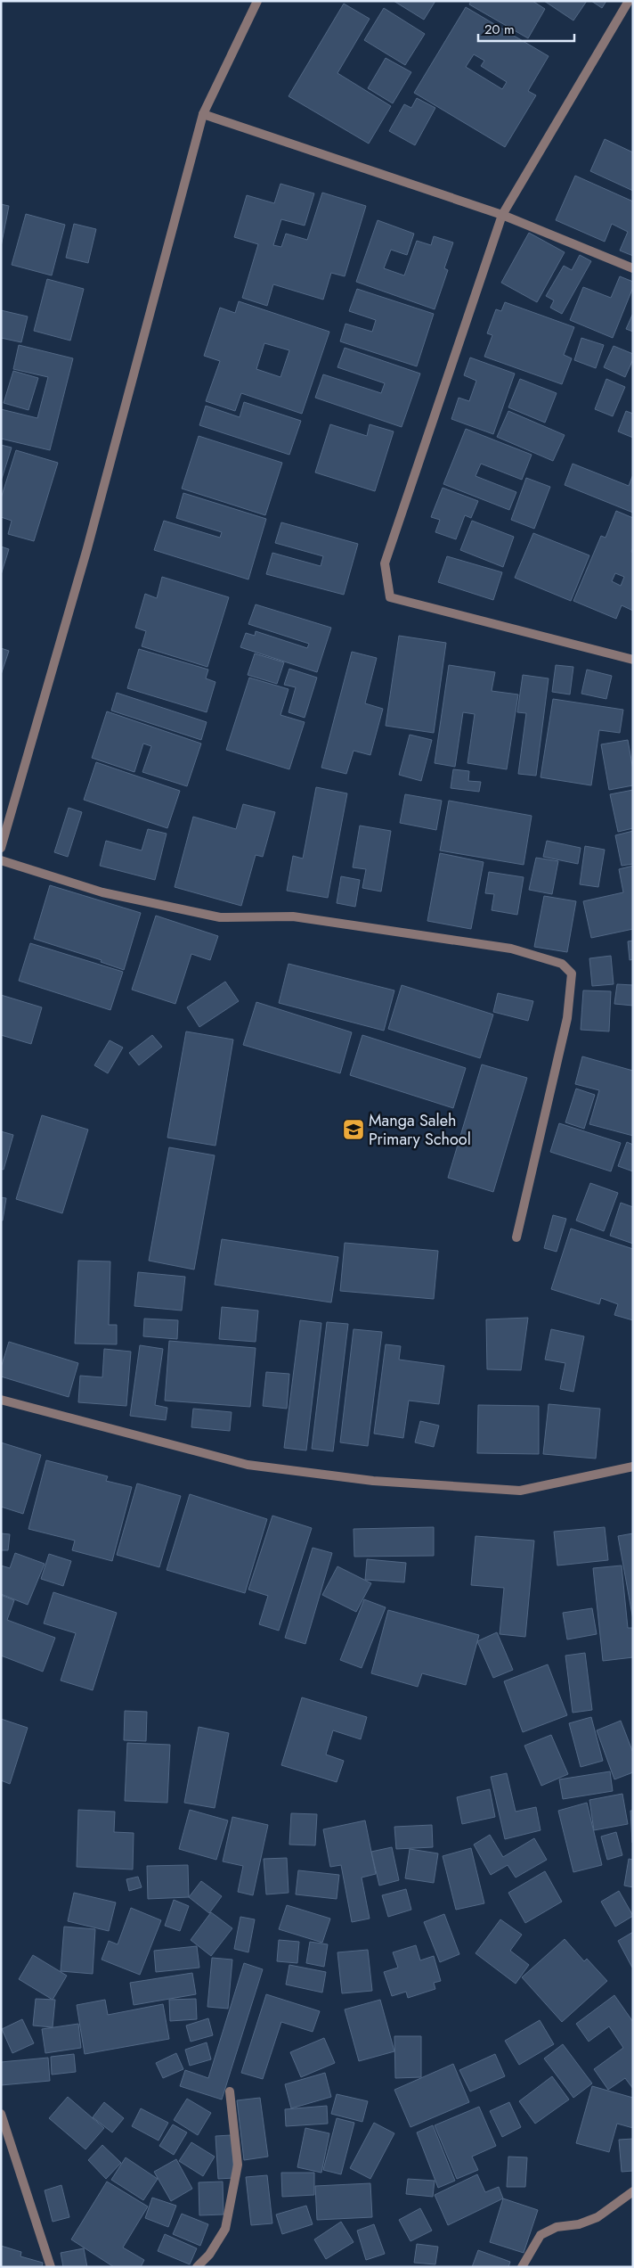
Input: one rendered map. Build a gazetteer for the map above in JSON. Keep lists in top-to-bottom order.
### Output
{
  "places": {
    "school or university": ["Manga Saleh Primary School"]
  },
  "scale_bar": "20 m"
}
